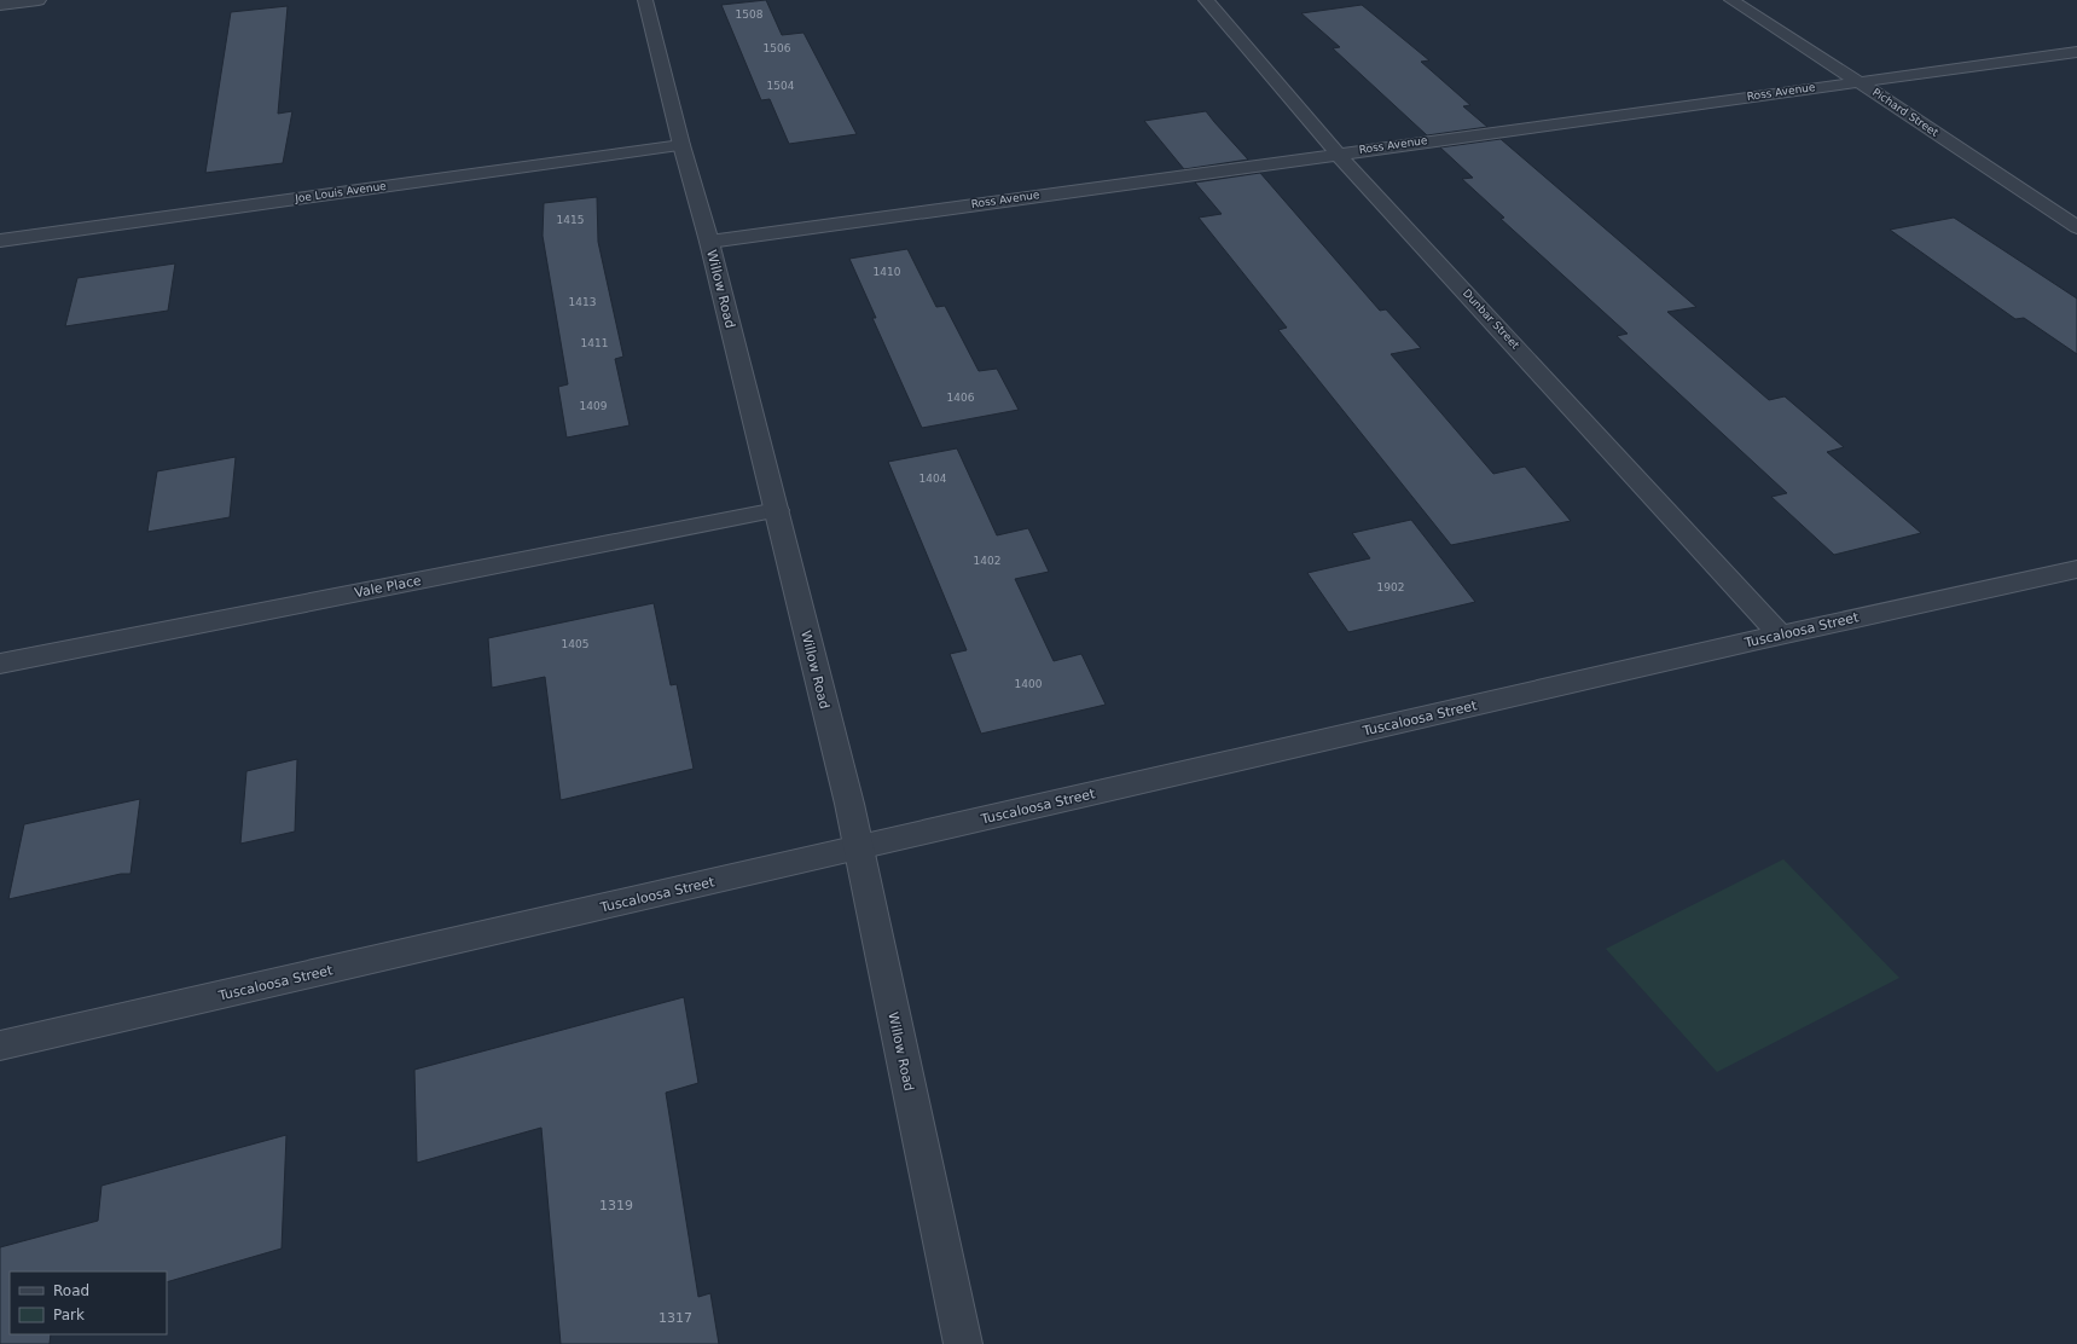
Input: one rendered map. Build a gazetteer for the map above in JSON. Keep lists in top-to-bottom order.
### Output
{
  "streets": {
    "street": [
      "Ross Avenue",
      "Pichard Street",
      "Joe Louis Avenue",
      "Willow Road",
      "Dunbar Street",
      "Vale Place",
      "Tuscaloosa Street"
    ]
  },
  "crossings": [
    ["Ross Avenue", "Pichard Street"],
    ["Ross Avenue", "Willow Road"],
    ["Ross Avenue", "Dunbar Street"],
    ["Joe Louis Avenue", "Willow Road"],
    ["Willow Road", "Vale Place"],
    ["Willow Road", "Tuscaloosa Street"],
    ["Dunbar Street", "Tuscaloosa Street"]
  ],
  "house_numbers": [
    "1508",
    "1506",
    "1504",
    "1415",
    "1410",
    "1413",
    "1411",
    "1406",
    "1409",
    "1404",
    "1402",
    "1902",
    "1405",
    "1400",
    "1319",
    "1317"
  ],
  "legend": ["Road", "Park"]
}
